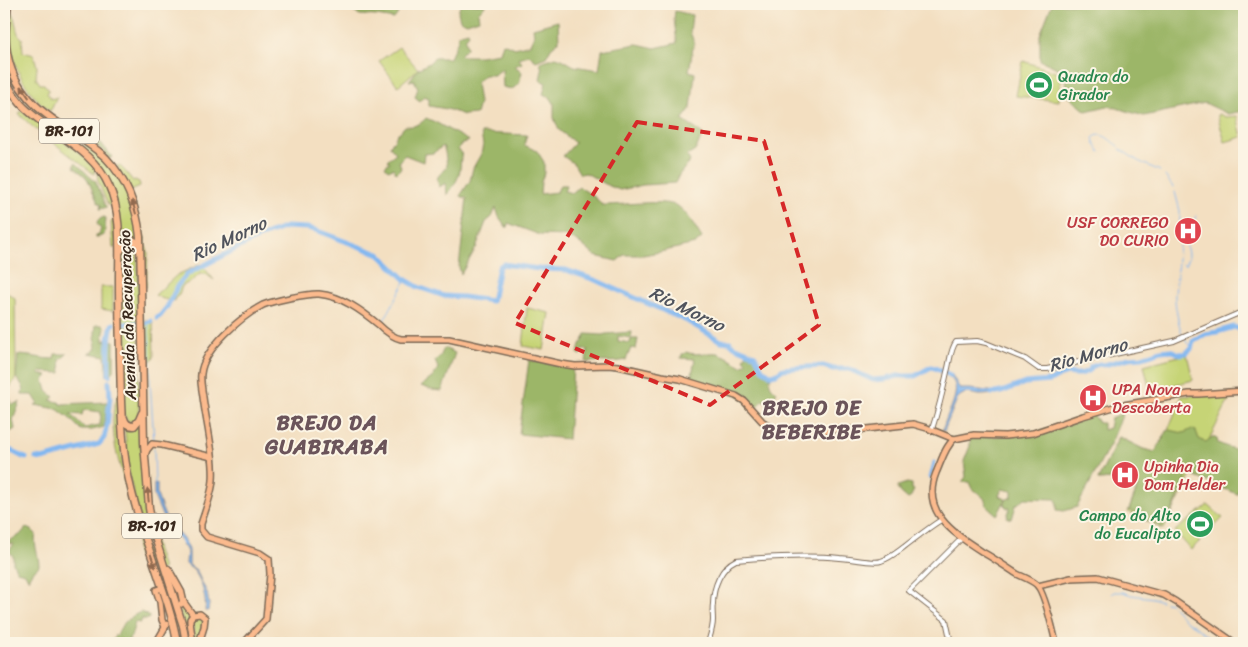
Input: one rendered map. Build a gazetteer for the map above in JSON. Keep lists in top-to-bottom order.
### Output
{
  "streets": {
    "highway": ["BR-101", "Avenida da Recuperação"]
  },
  "crossings": [
    ["BR-101", "Avenida da Recuperação"]
  ],
  "districts": ["BREJO DE BEBERIBE", "BREJO DA GUABIRABA"],
  "water": ["Rio Morno"],
  "places": {
    "sports": ["Quadra do Girador", "Campo do Alto do Eucalipto"],
    "hospital": ["USF CORREGO DO CURIO", "UPA Nova Descoberta", "Upinha Dia Dom Helder"]
  }
}
